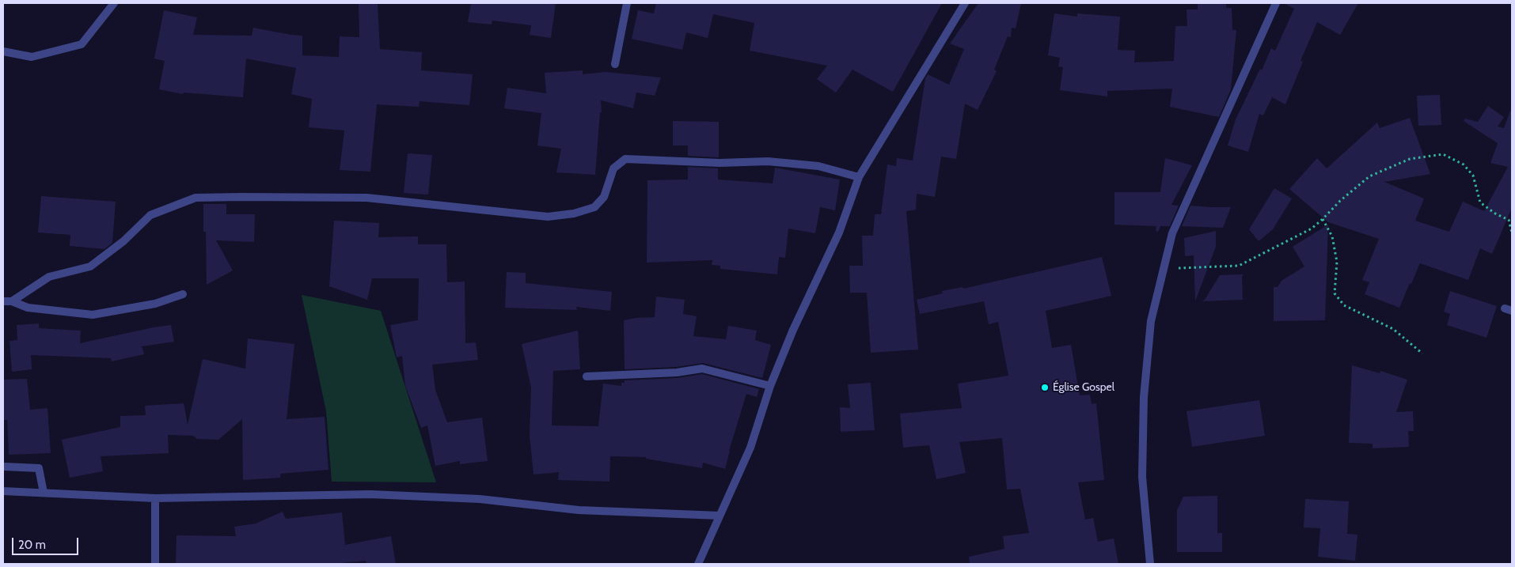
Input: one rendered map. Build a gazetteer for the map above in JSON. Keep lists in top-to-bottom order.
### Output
{
  "places": ["Église Gospel"],
  "scale_bar": "20 m"
}
